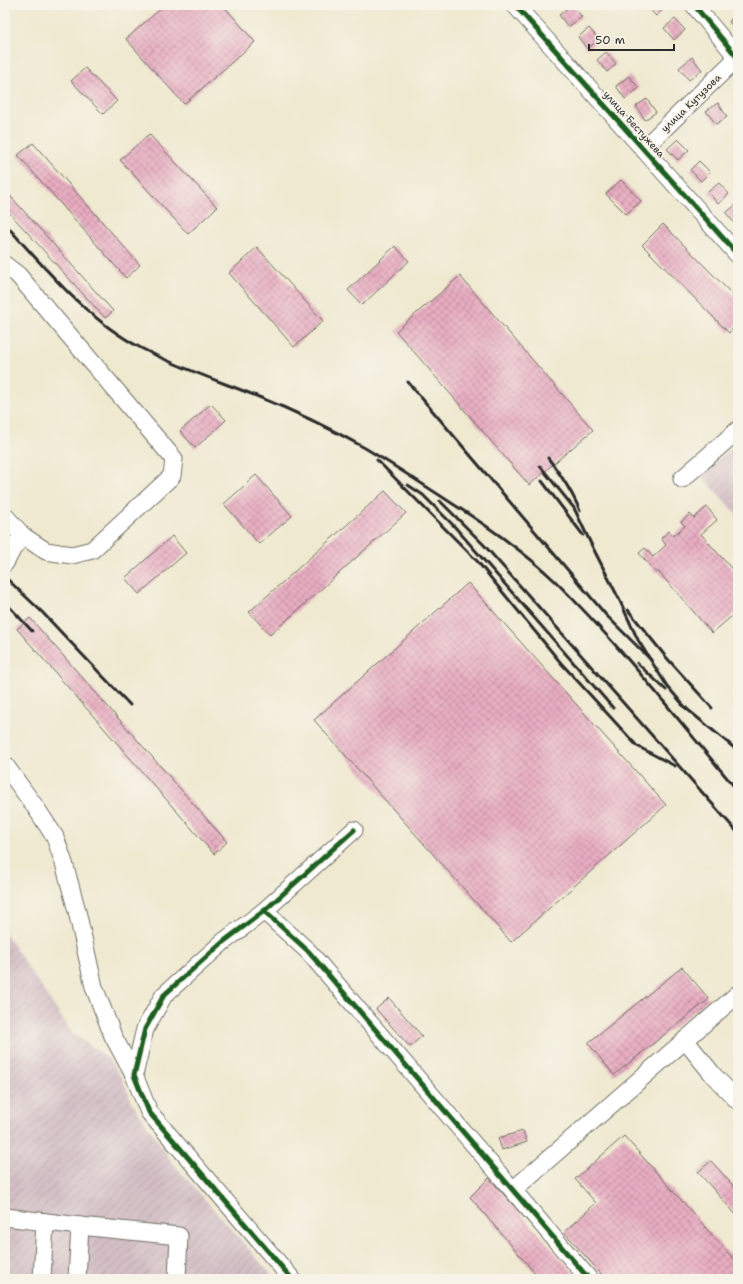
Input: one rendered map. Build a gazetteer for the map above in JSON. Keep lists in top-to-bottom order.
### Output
{
  "streets": {
    "street": ["улица Кутузова", "улица Бестужева"]
  },
  "crossings": [
    ["улица Кутузова", "улица Бестужева"]
  ],
  "scale_bar": "50 m"
}
